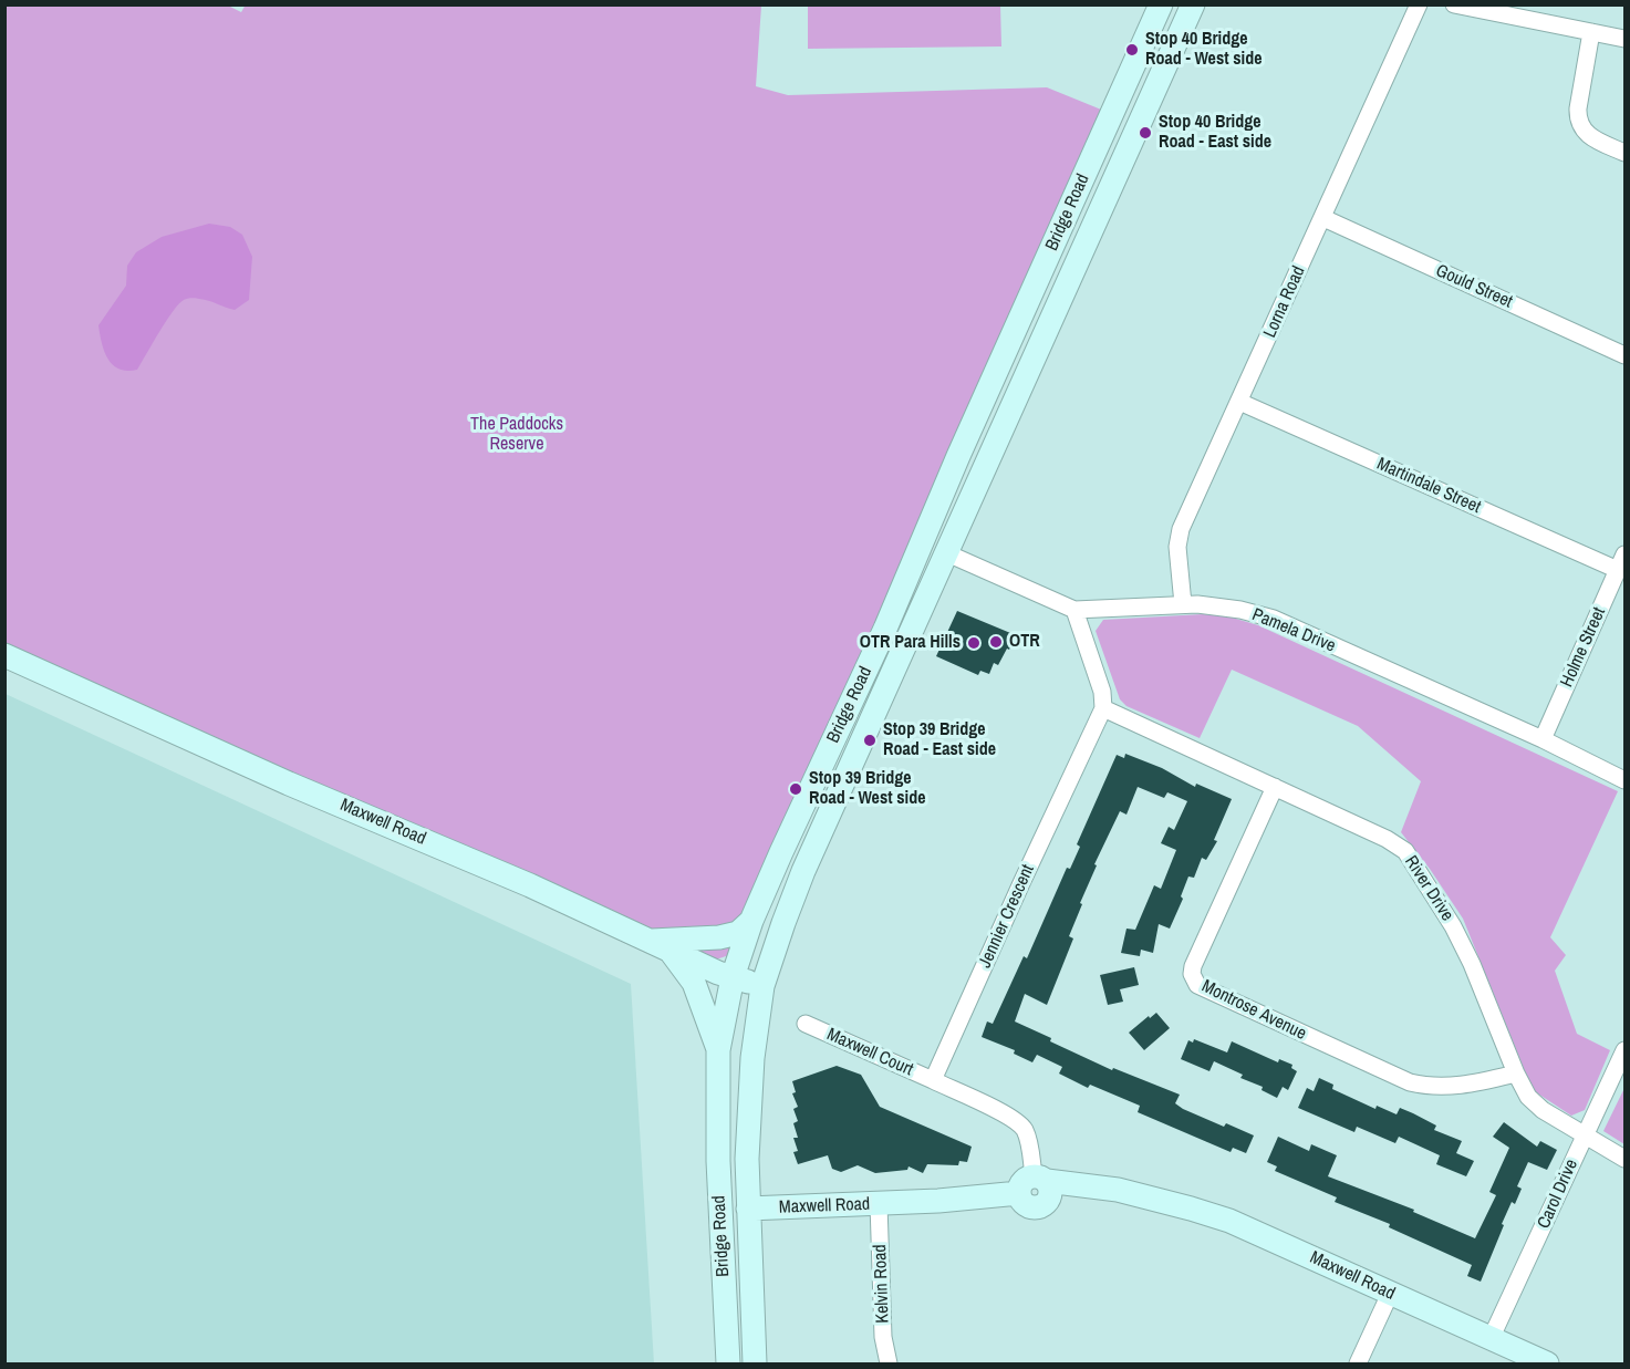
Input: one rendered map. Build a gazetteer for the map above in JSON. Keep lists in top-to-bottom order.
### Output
{
  "streets": {
    "main road": ["Bridge Road", "Maxwell Road"],
    "street": [
      "Gould Street",
      "Lorna Road",
      "Martindale Street",
      "Pamela Drive",
      "Holme Street",
      "River Drive",
      "Jennier Crescent",
      "Montrose Avenue",
      "Maxwell Court",
      "Carol Drive",
      "Kelvin Road"
    ]
  },
  "crossings": [
    ["Bridge Road", "Pamela Drive"],
    ["Bridge Road", "Maxwell Road"],
    ["Gould Street", "Lorna Road"],
    ["Lorna Road", "Martindale Street"],
    ["Lorna Road", "Pamela Drive"],
    ["Martindale Street", "Holme Street"],
    ["Pamela Drive", "Holme Street"],
    ["Maxwell Road", "Carol Drive"],
    ["Maxwell Road", "Kelvin Road"],
    ["River Drive", "Jennier Crescent"],
    ["River Drive", "Montrose Avenue"],
    ["River Drive", "Carol Drive"],
    ["Jennier Crescent", "Maxwell Court"]
  ],
  "parks": ["The Paddocks Reserve"],
  "places": [
    "Stop 40 Bridge Road - West side",
    "Stop 40 Bridge Road - East side",
    "OTR",
    "OTR Para Hills",
    "Stop 39 Bridge Road - East side",
    "Stop 39 Bridge Road - West side"
  ]
}
